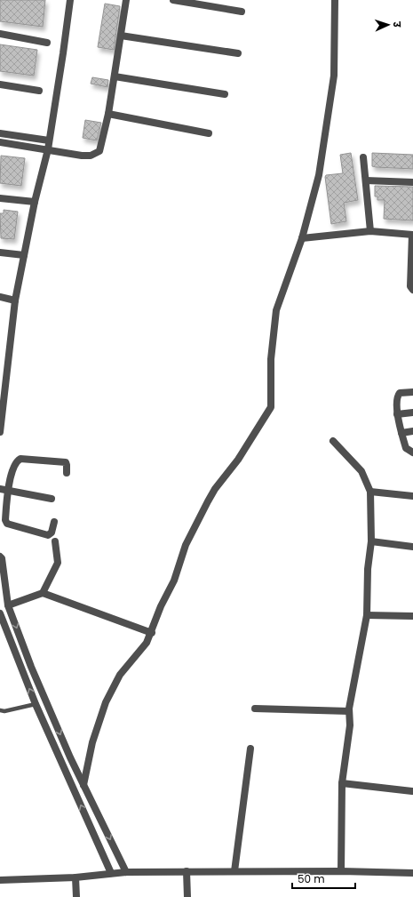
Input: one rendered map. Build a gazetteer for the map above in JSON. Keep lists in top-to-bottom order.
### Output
{
  "scale_bar": "50 m",
  "north": "right"
}
